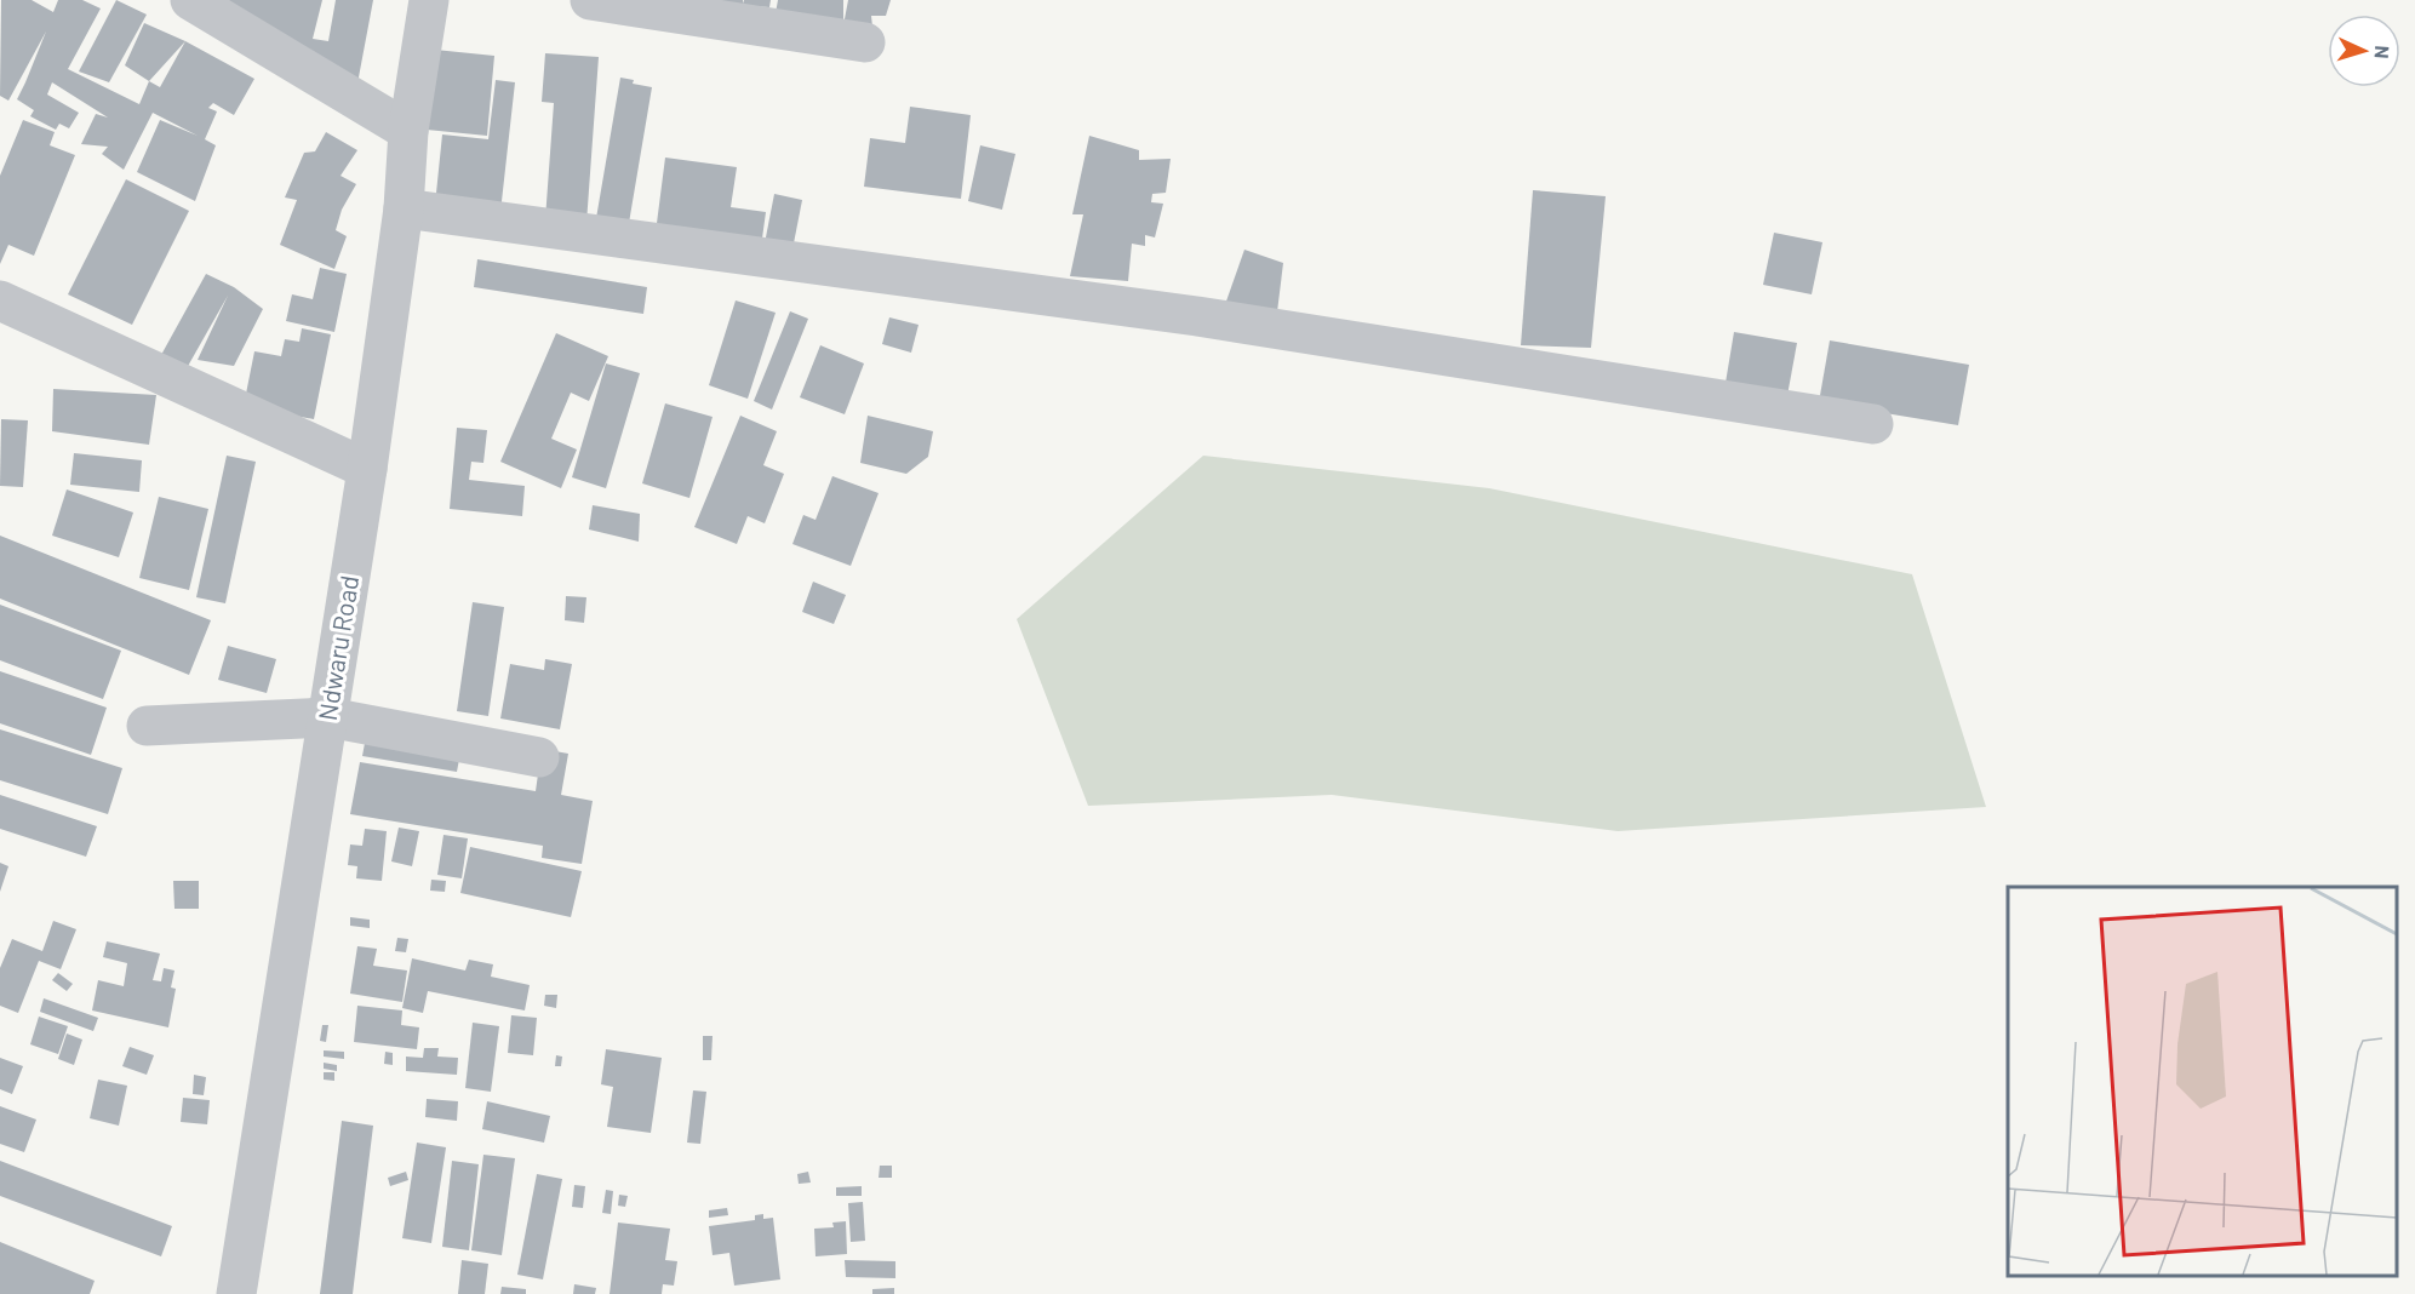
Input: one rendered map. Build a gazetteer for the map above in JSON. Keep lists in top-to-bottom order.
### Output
{
  "streets": {
    "street": ["Ndwaru Road"]
  },
  "north": "right"
}
